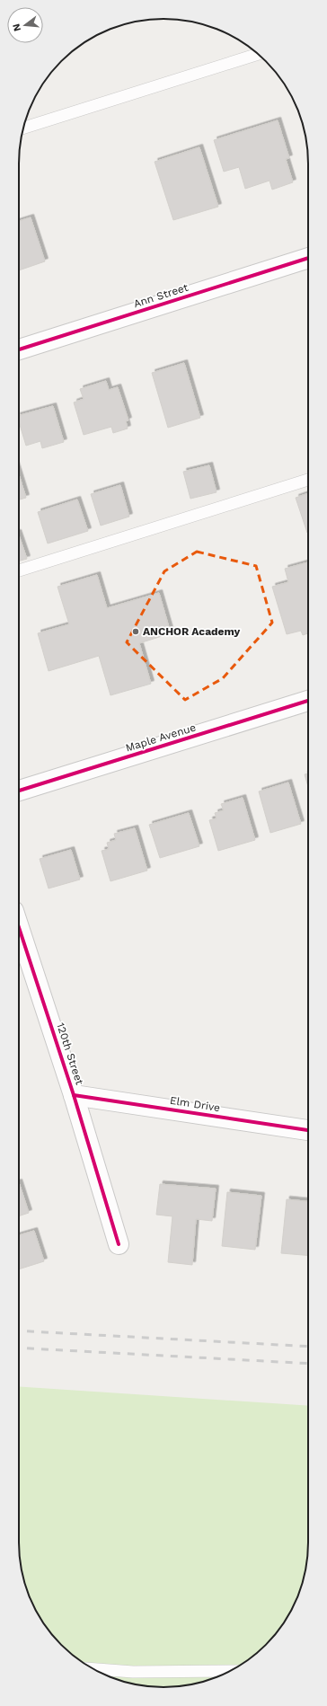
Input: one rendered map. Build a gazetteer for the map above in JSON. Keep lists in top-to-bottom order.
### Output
{
  "streets": {
    "street": [
      "Ann Street",
      "Maple Avenue",
      "120th Street",
      "Elm Drive"
    ]
  },
  "crossings": [
    ["120th Street", "Elm Drive"]
  ],
  "places": ["ANCHOR Academy"],
  "north": "left"
}
